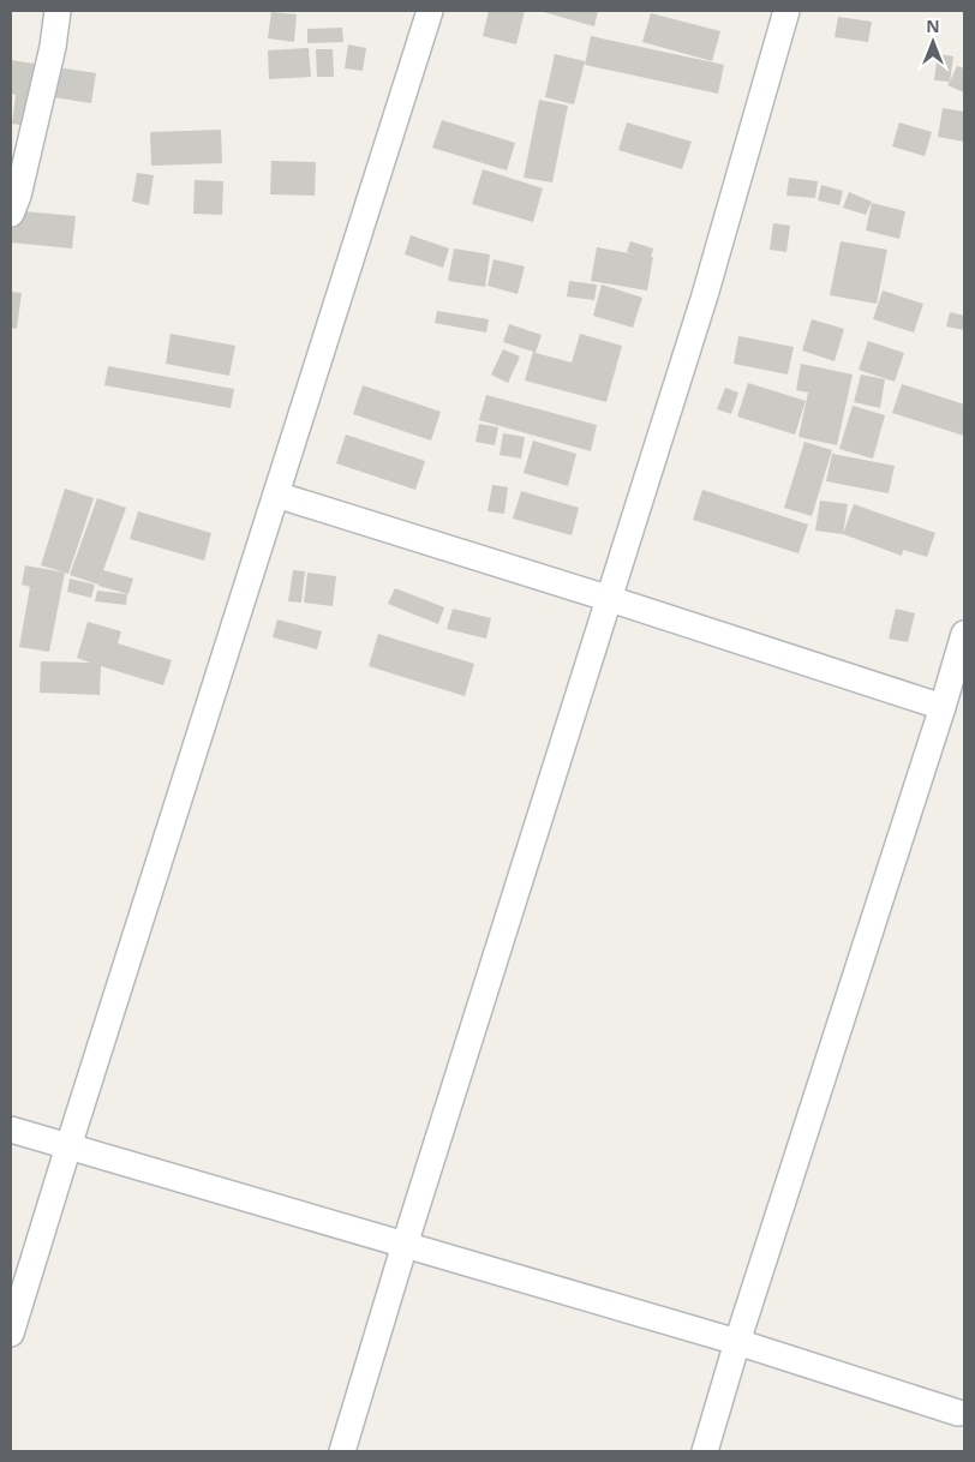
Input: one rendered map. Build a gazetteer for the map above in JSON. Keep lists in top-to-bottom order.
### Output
{
  "north": "top"
}
